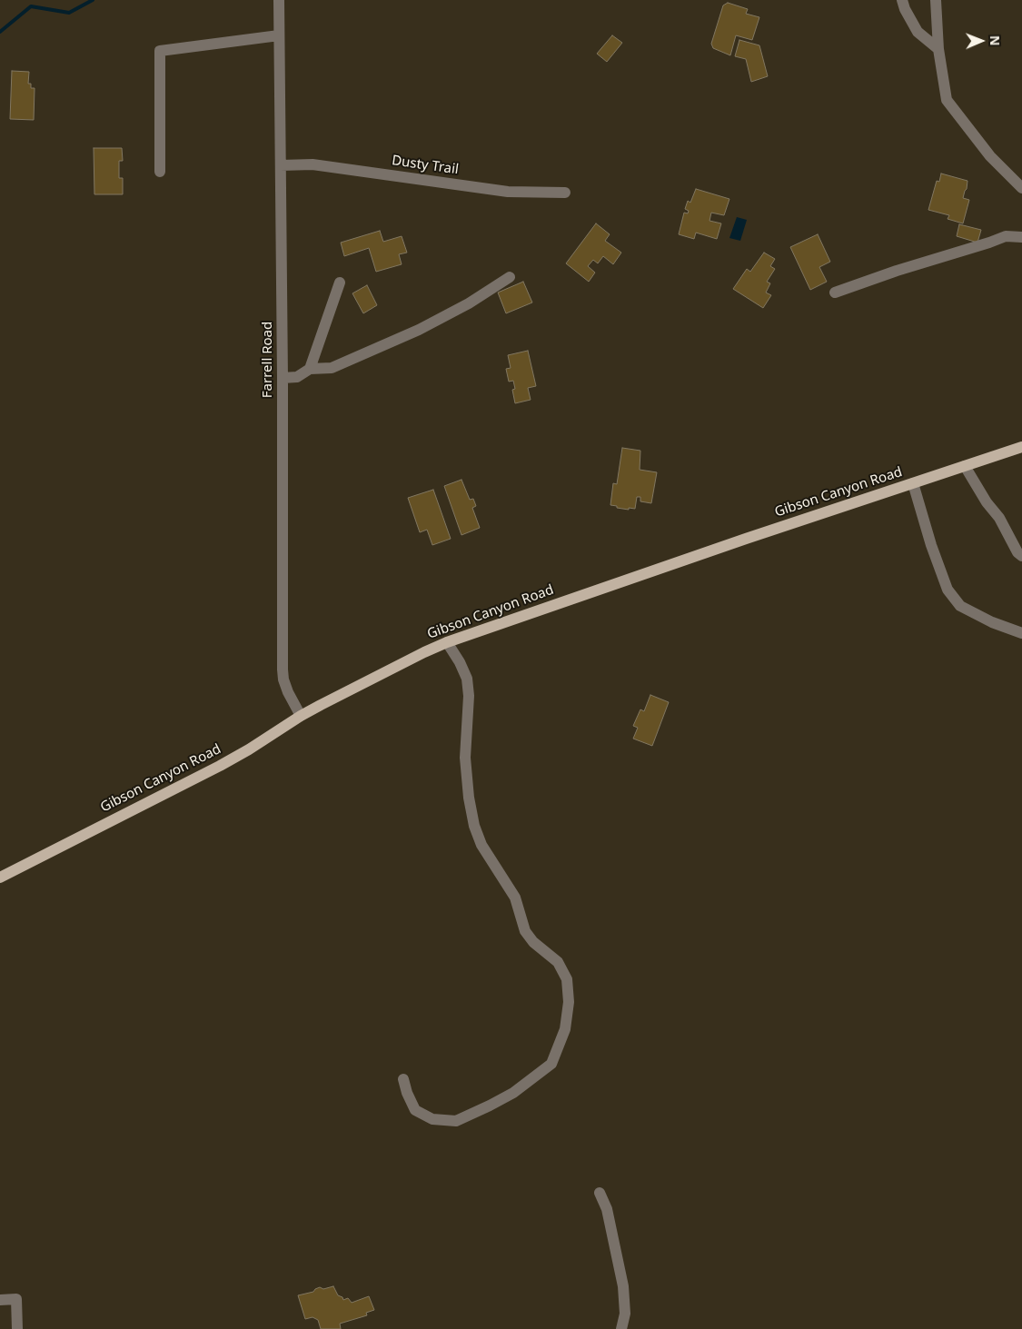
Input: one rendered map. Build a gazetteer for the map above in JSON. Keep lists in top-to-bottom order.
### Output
{
  "streets": {
    "main road": ["Gibson Canyon Road"],
    "street": ["Dusty Trail", "Farrell Road"]
  },
  "crossings": [
    ["Dusty Trail", "Farrell Road"],
    ["Farrell Road", "Gibson Canyon Road"]
  ],
  "north": "right"
}
